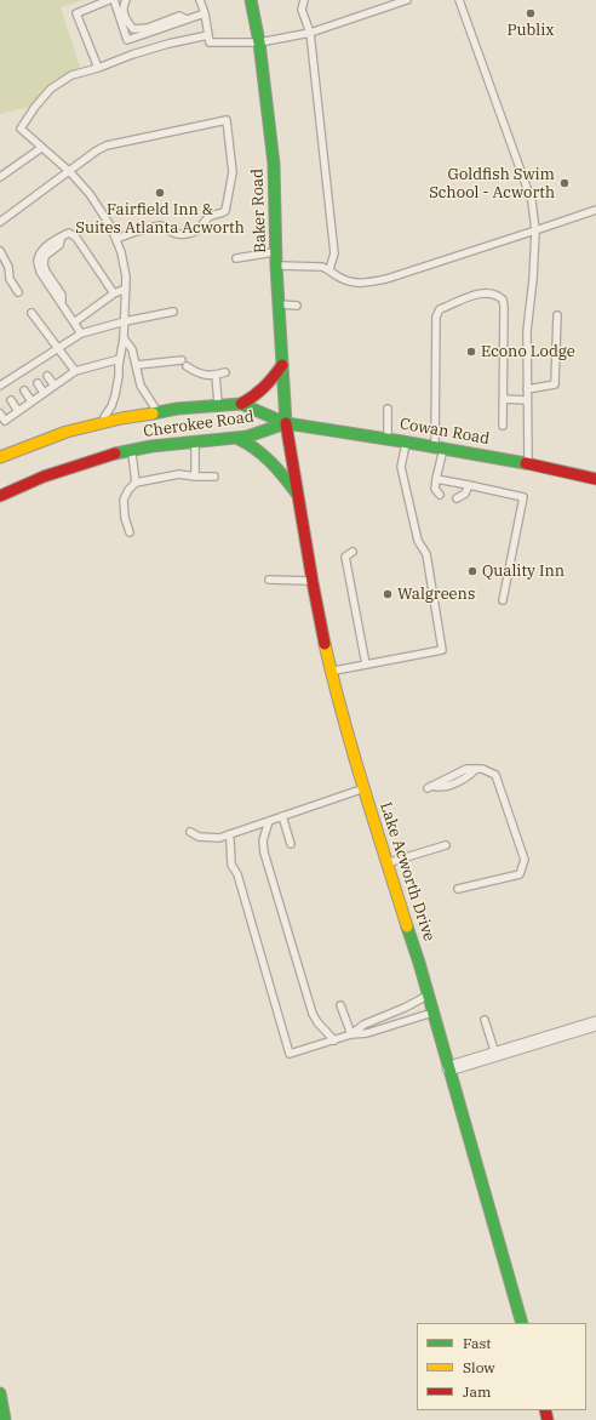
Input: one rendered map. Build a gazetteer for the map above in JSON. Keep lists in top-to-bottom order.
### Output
{
  "streets": {
    "main road": [
      "Baker Road",
      "Cherokee Road",
      "Cowan Road",
      "Lake Acworth Drive"
    ]
  },
  "crossings": [
    ["Baker Road", "Cherokee Road"],
    ["Baker Road", "Cowan Road"],
    ["Baker Road", "Lake Acworth Drive"],
    ["Cherokee Road", "Cowan Road"],
    ["Cherokee Road", "Lake Acworth Drive"],
    ["Cowan Road", "Lake Acworth Drive"]
  ],
  "places": [
    "Publix",
    "Goldfish Swim School - Acworth",
    "Fairfield Inn & Suites Atlanta Acworth",
    "Econo Lodge",
    "Quality Inn",
    "Walgreens"
  ],
  "legend": ["Fast", "Slow", "Jam"]
}
